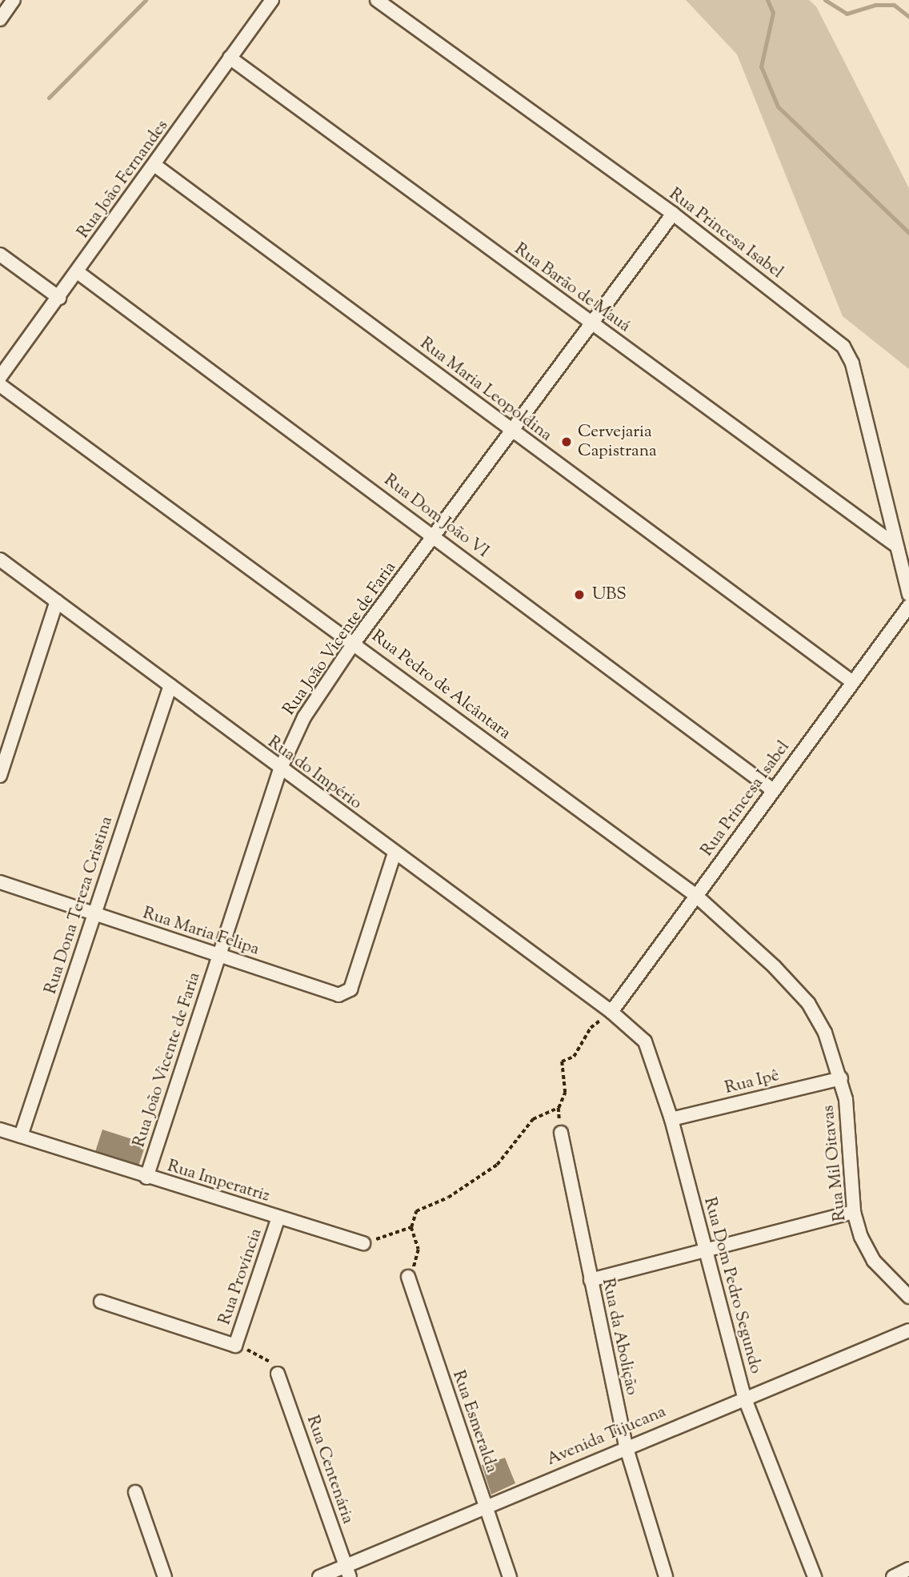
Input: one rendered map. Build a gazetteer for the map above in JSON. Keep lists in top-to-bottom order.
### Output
{
  "streets": {
    "street": [
      "Rua João Fernandes",
      "Rua Princesa Isabel",
      "Rua Barão de Mauá",
      "Rua Maria Leopoldina",
      "Rua Dom João VI",
      "Rua João Vicente de Faria",
      "Rua Pedro de Alcântara",
      "Rua do Império",
      "Rua Dona Tereza Cristina",
      "Rua Maria Felipa",
      "Rua Ipê",
      "Rua Mil Oitavas",
      "Rua Imperatriz",
      "Rua Província",
      "Rua Dom Pedro Segundo",
      "Rua da Abolição",
      "Rua Esmeralda",
      "Avenida Tijucana",
      "Rua Centenária"
    ]
  },
  "crossings": [
    ["Rua João Fernandes", "Rua Barão de Mauá"],
    ["Rua João Fernandes", "Rua Maria Leopoldina"],
    ["Rua João Fernandes", "Rua Dom João VI"],
    ["Rua Princesa Isabel", "Rua Barão de Mauá"],
    ["Rua Princesa Isabel", "Rua Maria Leopoldina"],
    ["Rua Princesa Isabel", "Rua Dom João VI"],
    ["Rua Princesa Isabel", "Rua João Vicente de Faria"],
    ["Rua Princesa Isabel", "Rua Pedro de Alcântara"],
    ["Rua Princesa Isabel", "Rua do Império"],
    ["Rua Princesa Isabel", "Rua Mil Oitavas"],
    ["Rua Princesa Isabel", "Rua Dom Pedro Segundo"],
    ["Rua Barão de Mauá", "Rua João Vicente de Faria"],
    ["Rua Maria Leopoldina", "Rua João Vicente de Faria"],
    ["Rua Dom João VI", "Rua João Vicente de Faria"],
    ["Rua João Vicente de Faria", "Rua Pedro de Alcântara"],
    ["Rua João Vicente de Faria", "Rua do Império"],
    ["Rua João Vicente de Faria", "Rua Maria Felipa"],
    ["Rua João Vicente de Faria", "Rua Imperatriz"],
    ["Rua Pedro de Alcântara", "Rua Mil Oitavas"],
    ["Rua do Império", "Rua Dona Tereza Cristina"],
    ["Rua do Império", "Rua Maria Felipa"],
    ["Rua do Império", "Rua Dom Pedro Segundo"],
    ["Rua Dona Tereza Cristina", "Rua Maria Felipa"],
    ["Rua Dona Tereza Cristina", "Rua Imperatriz"],
    ["Rua Ipê", "Rua Mil Oitavas"],
    ["Rua Ipê", "Rua Dom Pedro Segundo"],
    ["Rua Imperatriz", "Rua Província"],
    ["Rua Dom Pedro Segundo", "Avenida Tijucana"],
    ["Rua da Abolição", "Avenida Tijucana"],
    ["Rua Esmeralda", "Avenida Tijucana"],
    ["Avenida Tijucana", "Rua Centenária"]
  ],
  "places": ["Cervejaria Capistrana", "UBS"]
}
